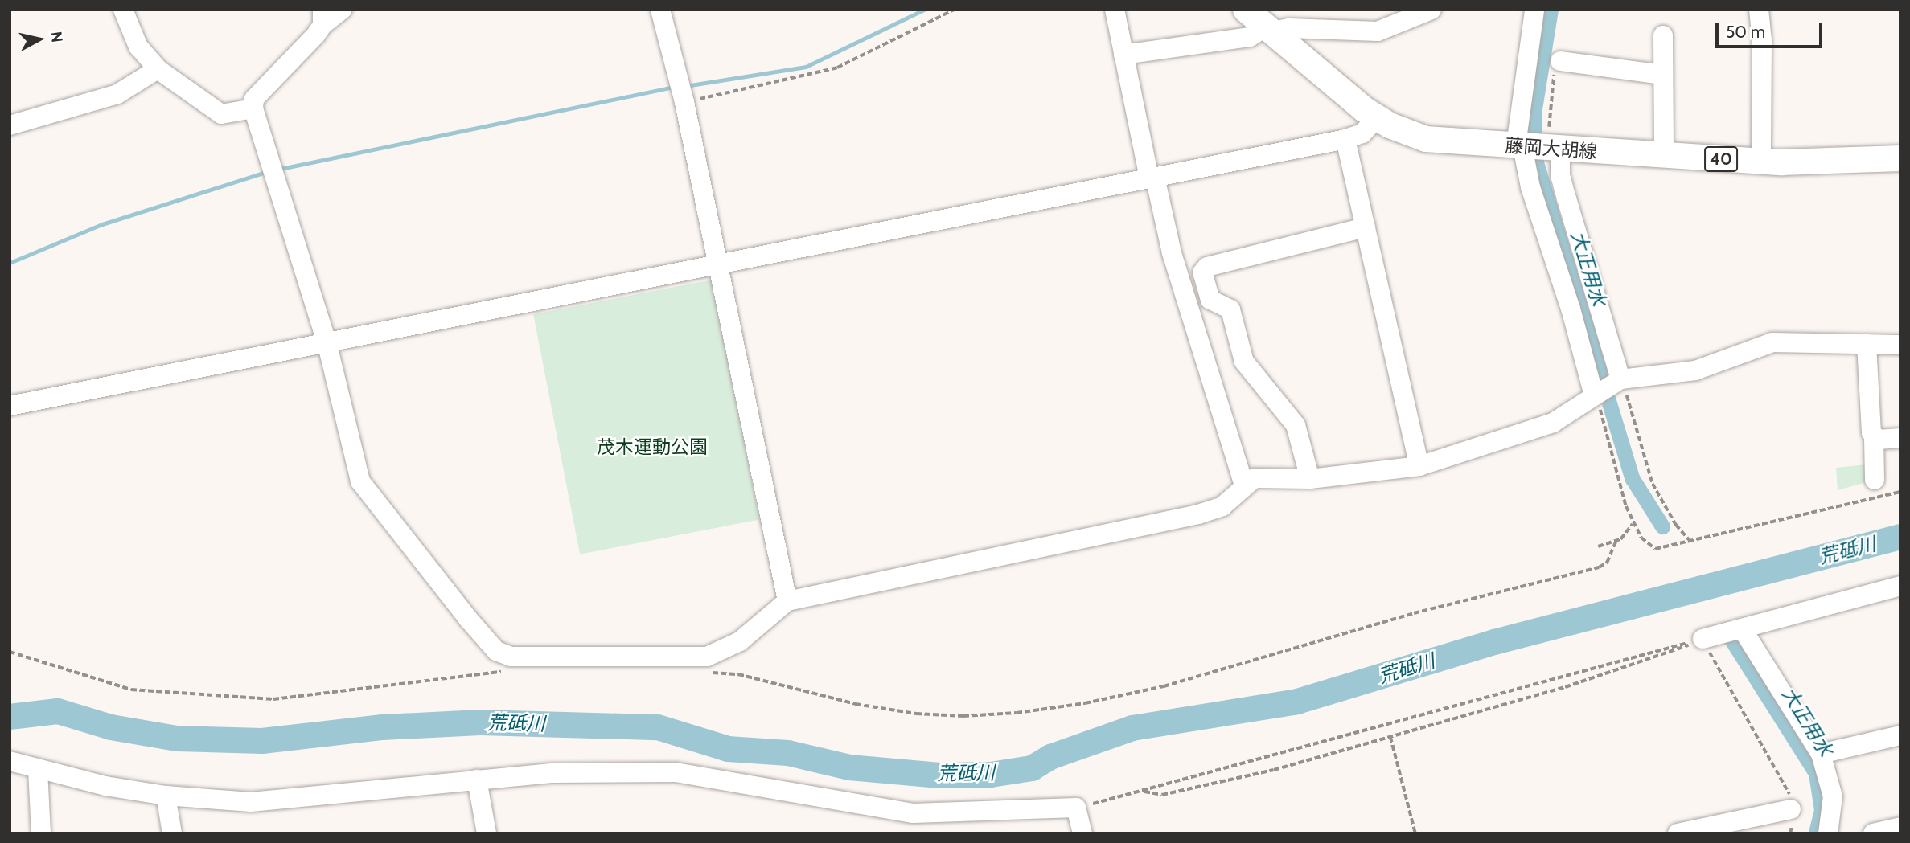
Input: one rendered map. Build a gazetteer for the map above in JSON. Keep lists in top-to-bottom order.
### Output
{
  "streets": {
    "main road": ["藤岡大胡線", "40"]
  },
  "water": ["大正用水", "荒砥川"],
  "parks": ["茂木運動公園"],
  "scale_bar": "50 m",
  "north": "right"
}
